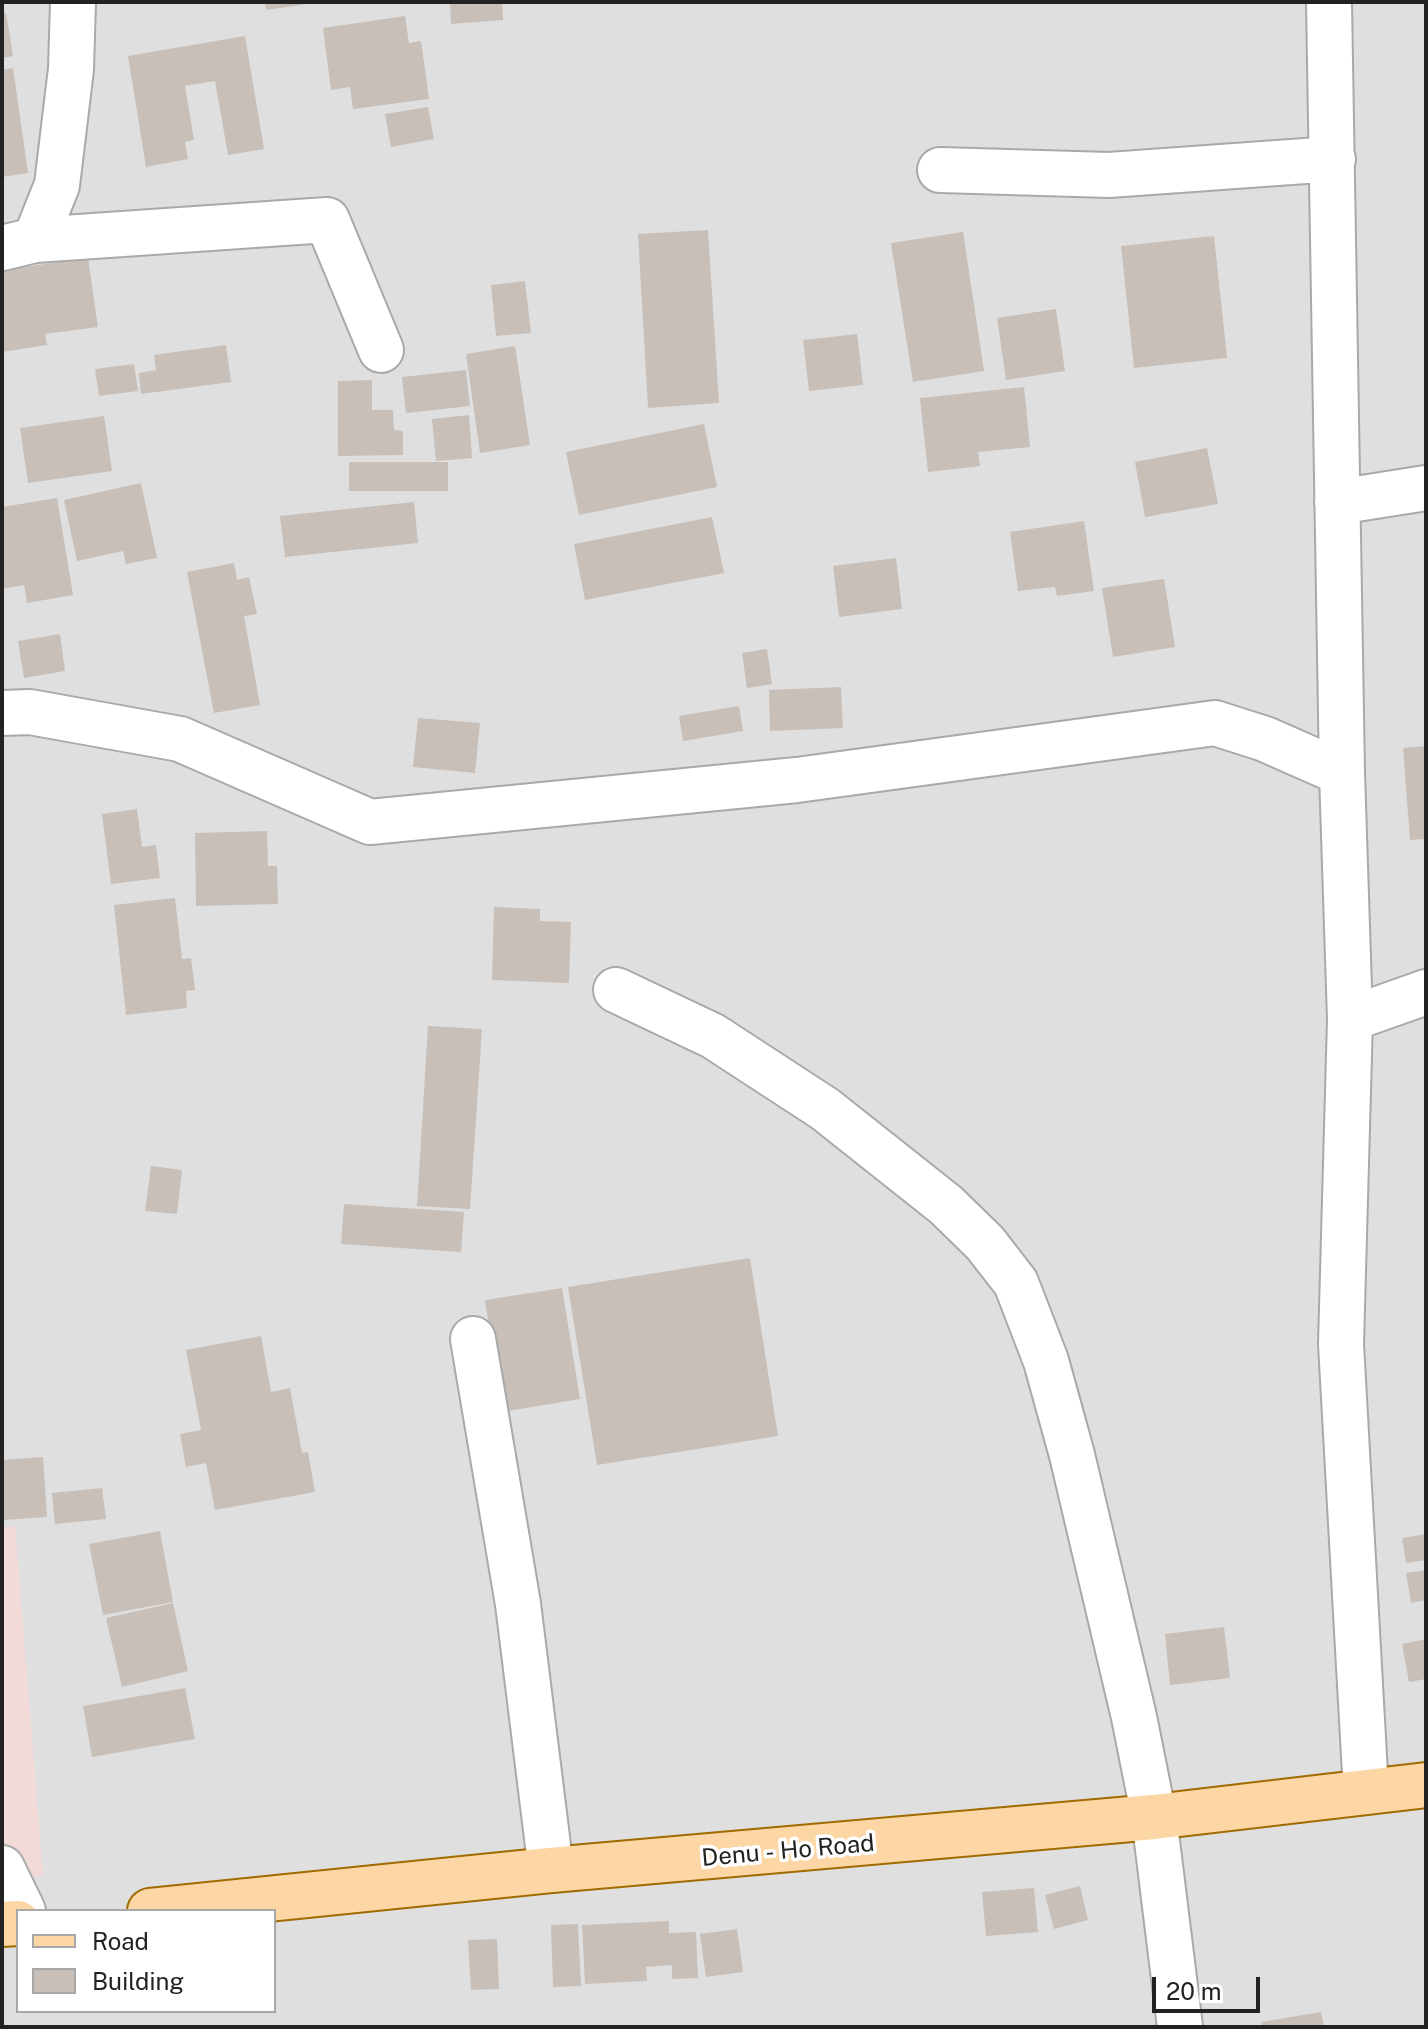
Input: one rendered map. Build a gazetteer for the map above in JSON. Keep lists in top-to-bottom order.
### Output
{
  "streets": {
    "main road": ["Denu - Ho Road"]
  },
  "legend": ["Road", "Building"],
  "scale_bar": "20 m"
}
